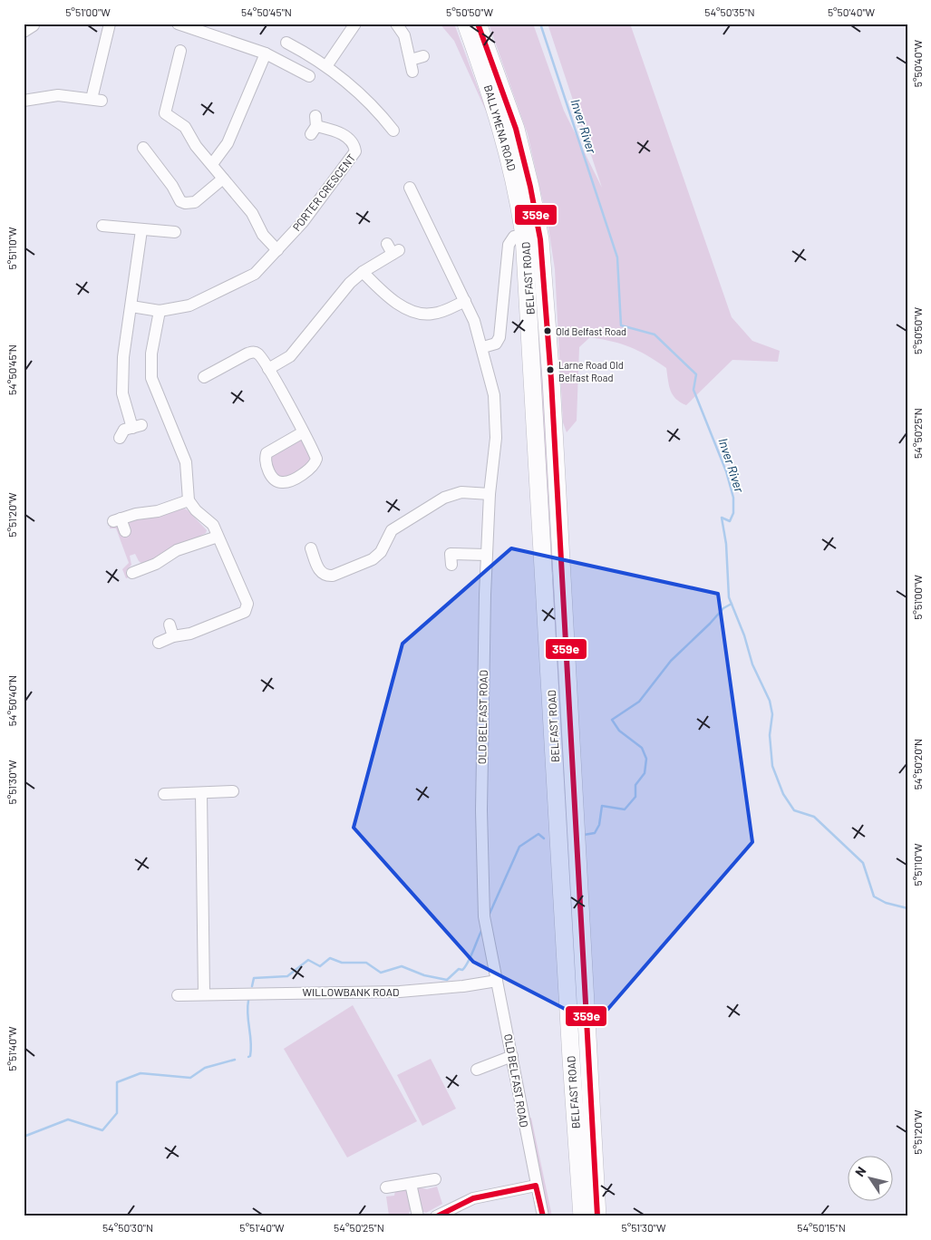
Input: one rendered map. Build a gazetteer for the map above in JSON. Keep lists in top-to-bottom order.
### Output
{
  "streets": {
    "highway": ["BALLYMENA ROAD", "BELFAST ROAD"],
    "street": ["PORTER CRESCENT", "OLD BELFAST ROAD", "WILLOWBANK ROAD"]
  },
  "crossings": [
    ["BALLYMENA ROAD", "BELFAST ROAD"],
    ["OLD BELFAST ROAD", "WILLOWBANK ROAD"]
  ],
  "water": ["Inver River"],
  "places": ["Old Belfast Road", "Larne Road Old Belfast Road"],
  "lines": ["transit line 359e"],
  "north": "top left",
  "coordinates": [
    "5°51'00\"W",
    "54°50'45\"N",
    "5°50'50\"W",
    "54°50'35\"N",
    "5°50'40\"W",
    "5°51'10\"W",
    "54°50'25\"N",
    "5°51'20\"W",
    "54°50'40\"N",
    "54°50'20\"N",
    "5°51'30\"W",
    "5°51'40\"W",
    "54°50'30\"N",
    "54°50'15\"N"
  ]
}
